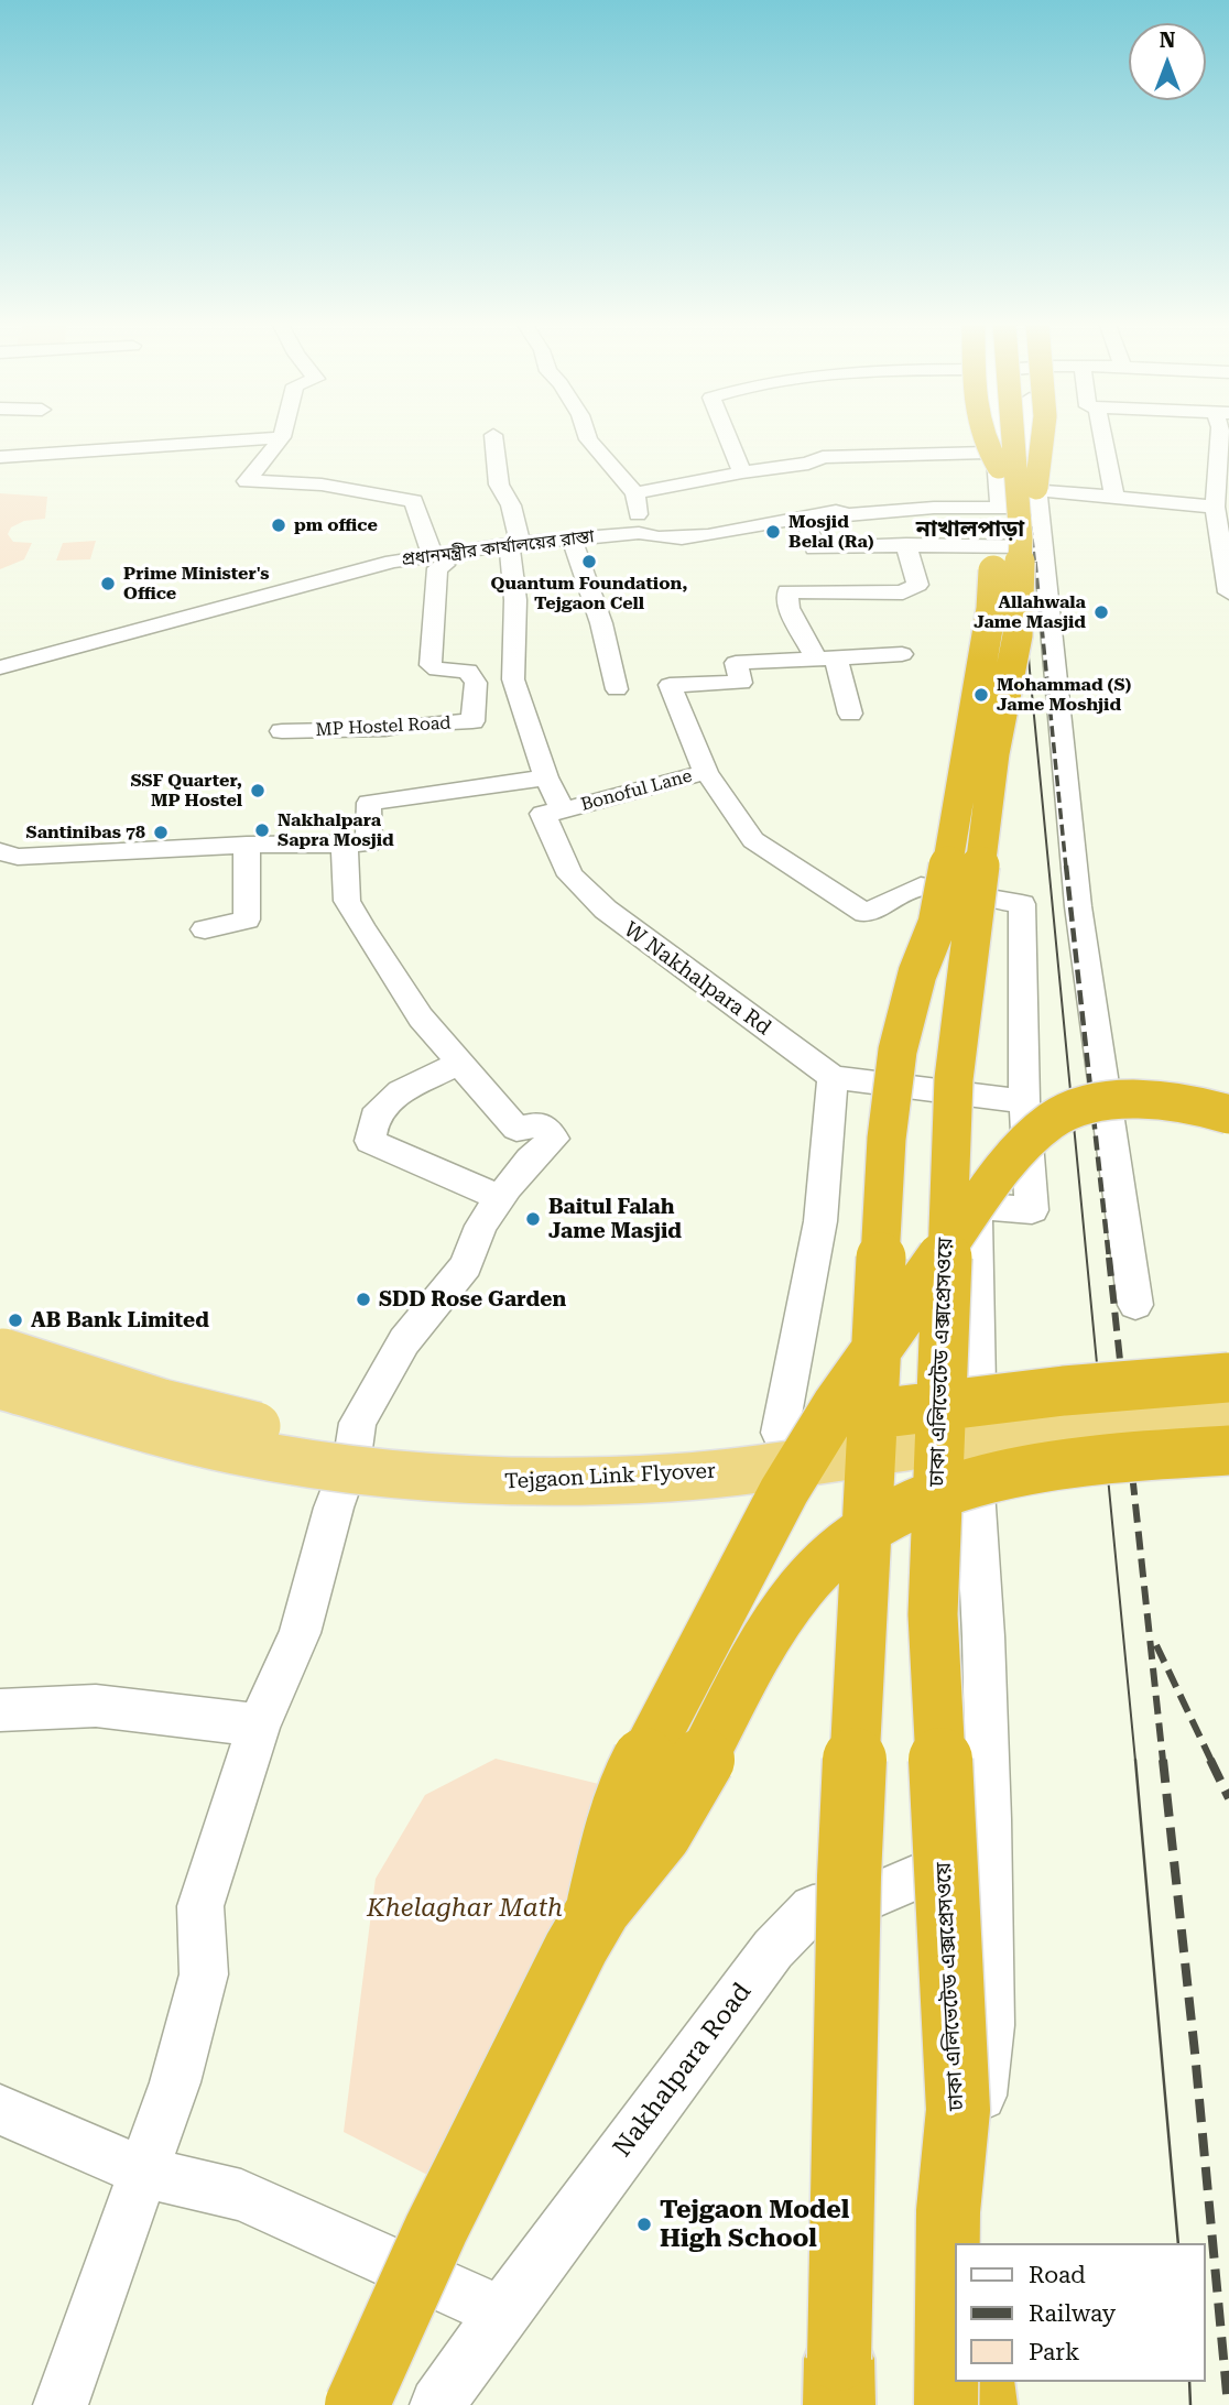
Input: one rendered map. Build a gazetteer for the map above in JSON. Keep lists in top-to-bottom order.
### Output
{
  "streets": {
    "highway": ["ঢাকা এলিভেটেড এক্সপ্রেসওয়ে"],
    "main road": ["Tejgaon Link Flyover"],
    "street": [
      "প্রধানমন্ত্রীর কার্যালয়ের রাস্তা",
      "MP Hostel Road",
      "Bonoful Lane",
      "W Nakhalpara Rd",
      "Nakhalpara Road"
    ]
  },
  "crossings": [
    ["প্রধানমন্ত্রীর কার্যালয়ের রাস্তা", "MP Hostel Road"],
    ["প্রধানমন্ত্রীর কার্যালয়ের রাস্তা", "ঢাকা এলিভেটেড এক্সপ্রেসওয়ে"],
    ["Bonoful Lane", "W Nakhalpara Rd"]
  ],
  "districts": ["নাখালপাড়া"],
  "parks": ["Khelaghar Math"],
  "places": [
    "pm office",
    "Mosjid Belal (Ra)",
    "Quantum Foundation, Tejgaon Cell",
    "Prime Minister's Office",
    "Allahwala Jame Masjid",
    "Mohammad (S) Jame Moshjid",
    "SSF Quarter, MP Hostel",
    "Nakhalpara Sapra Mosjid",
    "Santinibas 78",
    "Baitul Falah Jame Masjid",
    "SDD Rose Garden",
    "AB Bank Limited",
    "Tejgaon Model High School"
  ],
  "legend": ["Road", "Railway", "Park"],
  "north": "top"
}
